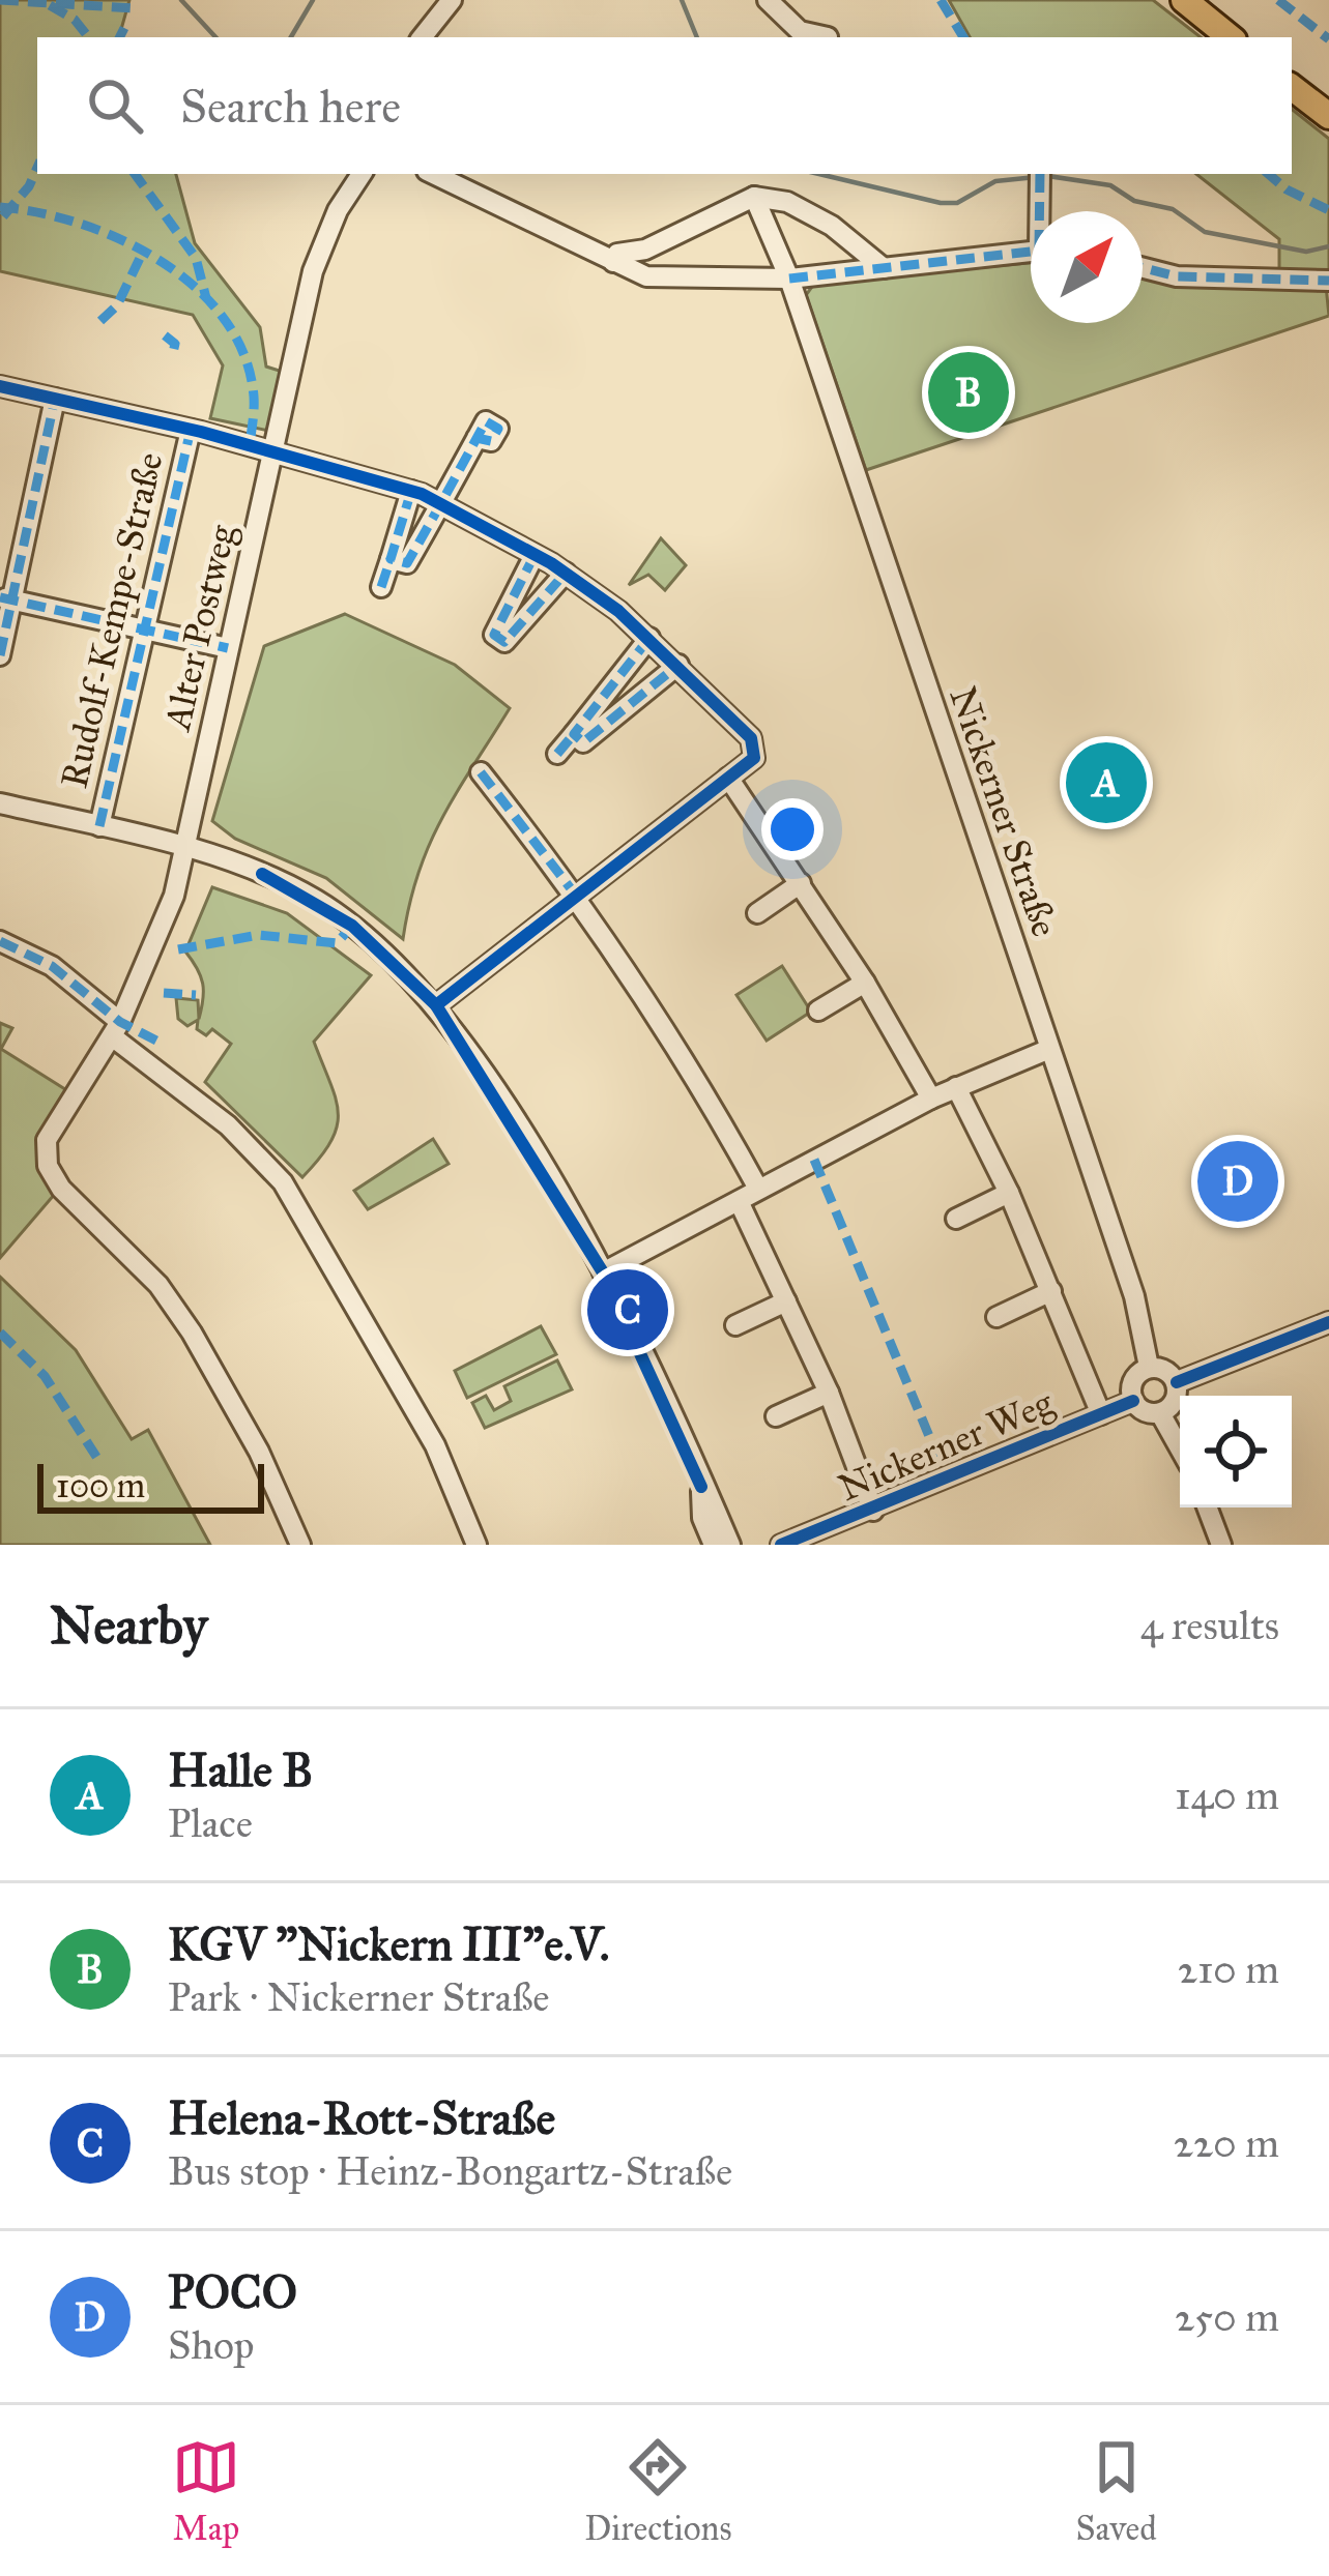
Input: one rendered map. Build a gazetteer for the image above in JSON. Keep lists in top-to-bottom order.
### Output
{
  "streets": {
    "street": [
      "Rudolf-Kempe-Straße",
      "Alter Postweg",
      "Nickerner Straße",
      "Nickerner Weg"
    ]
  },
  "crossings": [
    ["Nickerner Straße", "Nickerner Weg"]
  ],
  "scale_bar": "100 m",
  "north": "top right",
  "page": {
    "search": "Search here",
    "pins": [
      "B",
      "A",
      "D",
      "C"
    ],
    "scale": "100 m",
    "heading": ["Nearby", "4 results"],
    "list": [
      {
        "mark": "A",
        "name": "Halle B",
        "note": "Place",
        "value": "140 m"
      },
      {
        "mark": "B",
        "name": "KGV \"Nickern III\"e.V.",
        "note": "Park · Nickerner Straße",
        "value": "210 m"
      },
      {
        "mark": "C",
        "name": "Helena-Rott-Straße",
        "note": "Bus stop · Heinz-Bongartz-Straße",
        "value": "220 m"
      },
      {
        "mark": "D",
        "name": "POCO",
        "note": "Shop",
        "value": "250 m"
      }
    ],
    "nav": ["Map", "Directions", "Saved"]
  }
}
